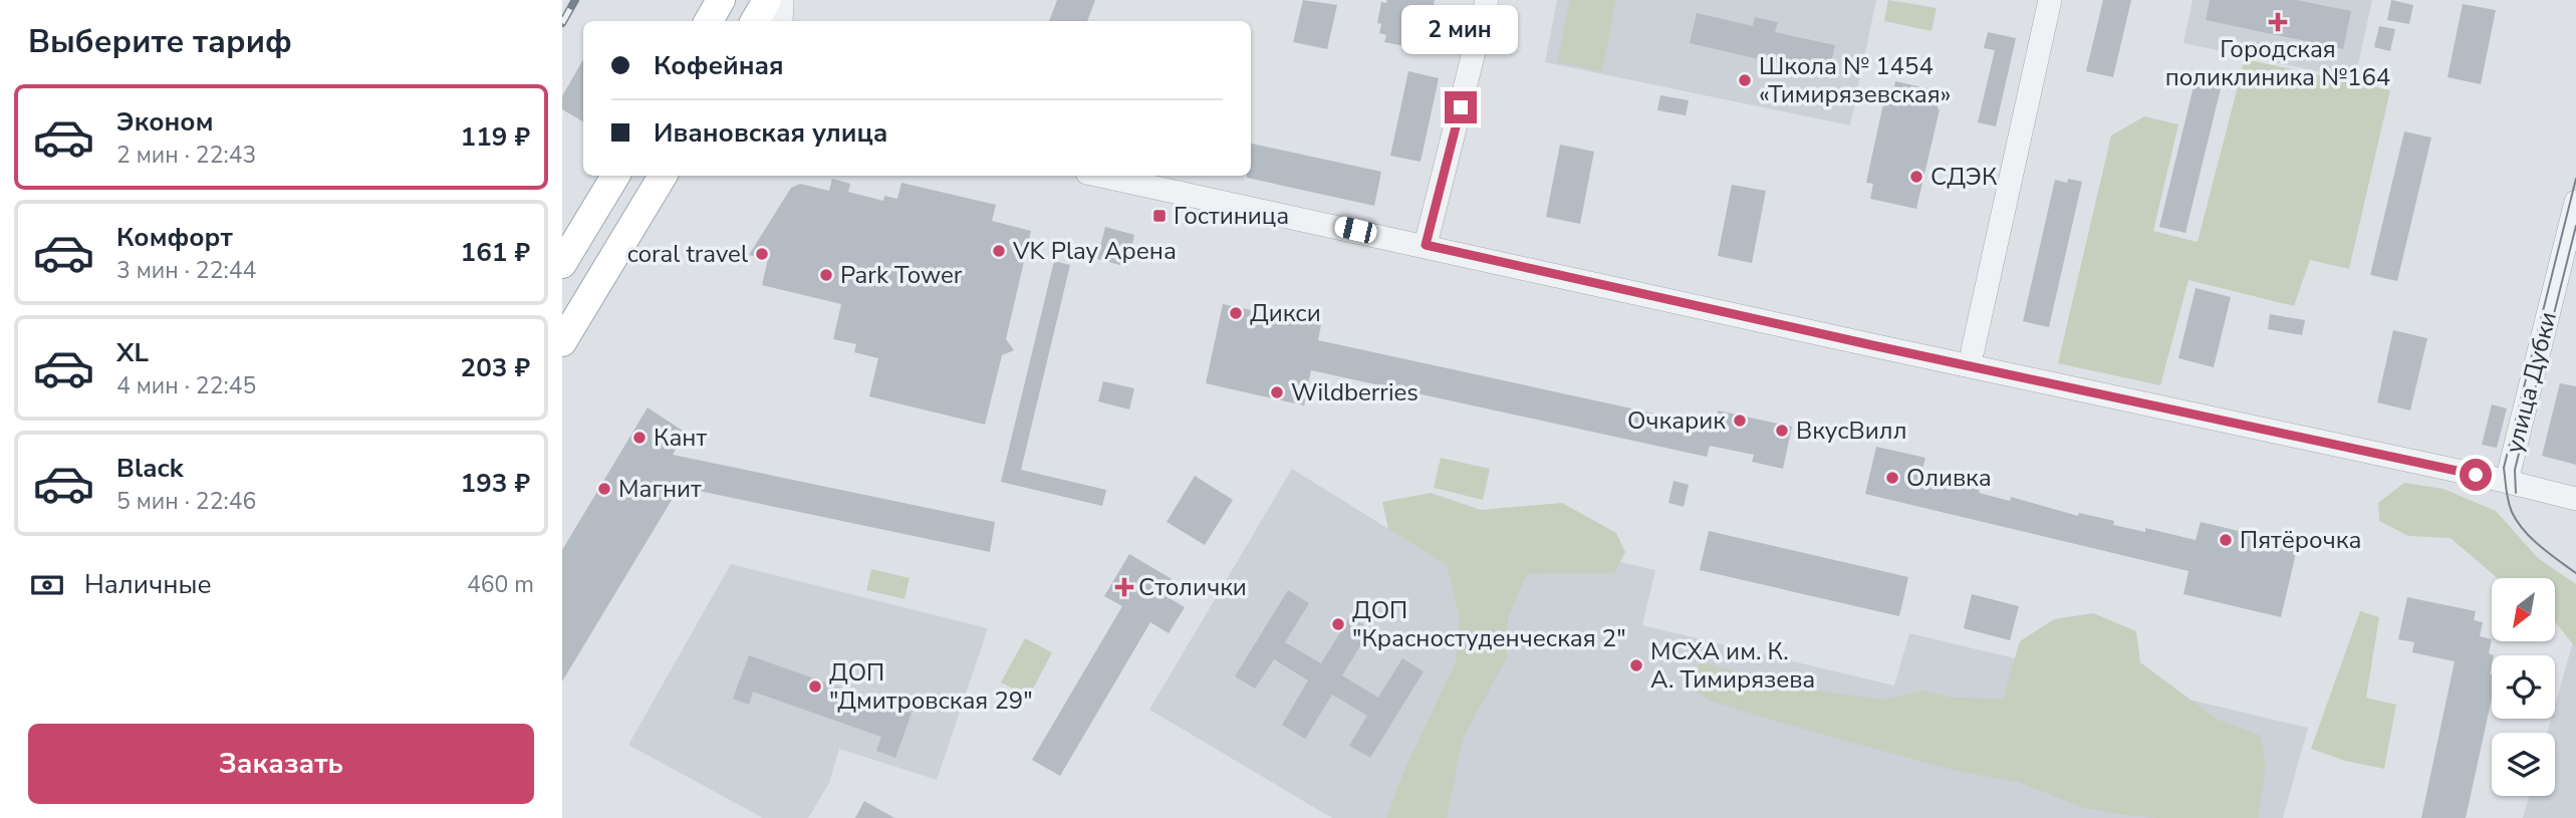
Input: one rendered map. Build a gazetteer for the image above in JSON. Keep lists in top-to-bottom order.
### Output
{
  "streets": {
    "street": ["улица Дубки"]
  },
  "places": {
    "health": ["Городская поликлиника №164", "Столички"],
    "other": [
      "Школа № 1454 «Тимирязевская»",
      "СДЭК",
      "VK Play Арена",
      "coral travel",
      "Park Tower",
      "Дикси",
      "Wildberries",
      "Очкарик",
      "ВкусВилл",
      "Кант",
      "Оливка",
      "Магнит",
      "Пятёрочка",
      "ДОП \"Красностуденческая 2\"",
      "МСХА им. К. А. Тимирязева",
      "ДОП \"Дмитровская 29\""
    ],
    "transit": ["Гостиница"]
  },
  "north": "bottom left",
  "page": {
    "heading": "Выберите тариф",
    "bubble": "2 мин",
    "banner": ["Кофейная", "Ивановская улица"],
    "list": [
      {
        "name": "Эконом",
        "note": "2 мин · 22:43",
        "value": "119 ₽"
      },
      {
        "name": "Комфорт",
        "note": "3 мин · 22:44",
        "value": "161 ₽"
      },
      {
        "name": "XL",
        "note": "4 мин · 22:45",
        "value": "203 ₽"
      },
      {
        "name": "Black",
        "note": "5 мин · 22:46",
        "value": "193 ₽"
      }
    ],
    "pay": ["Наличные", "460 m"],
    "buttons": "Заказать"
  }
}
